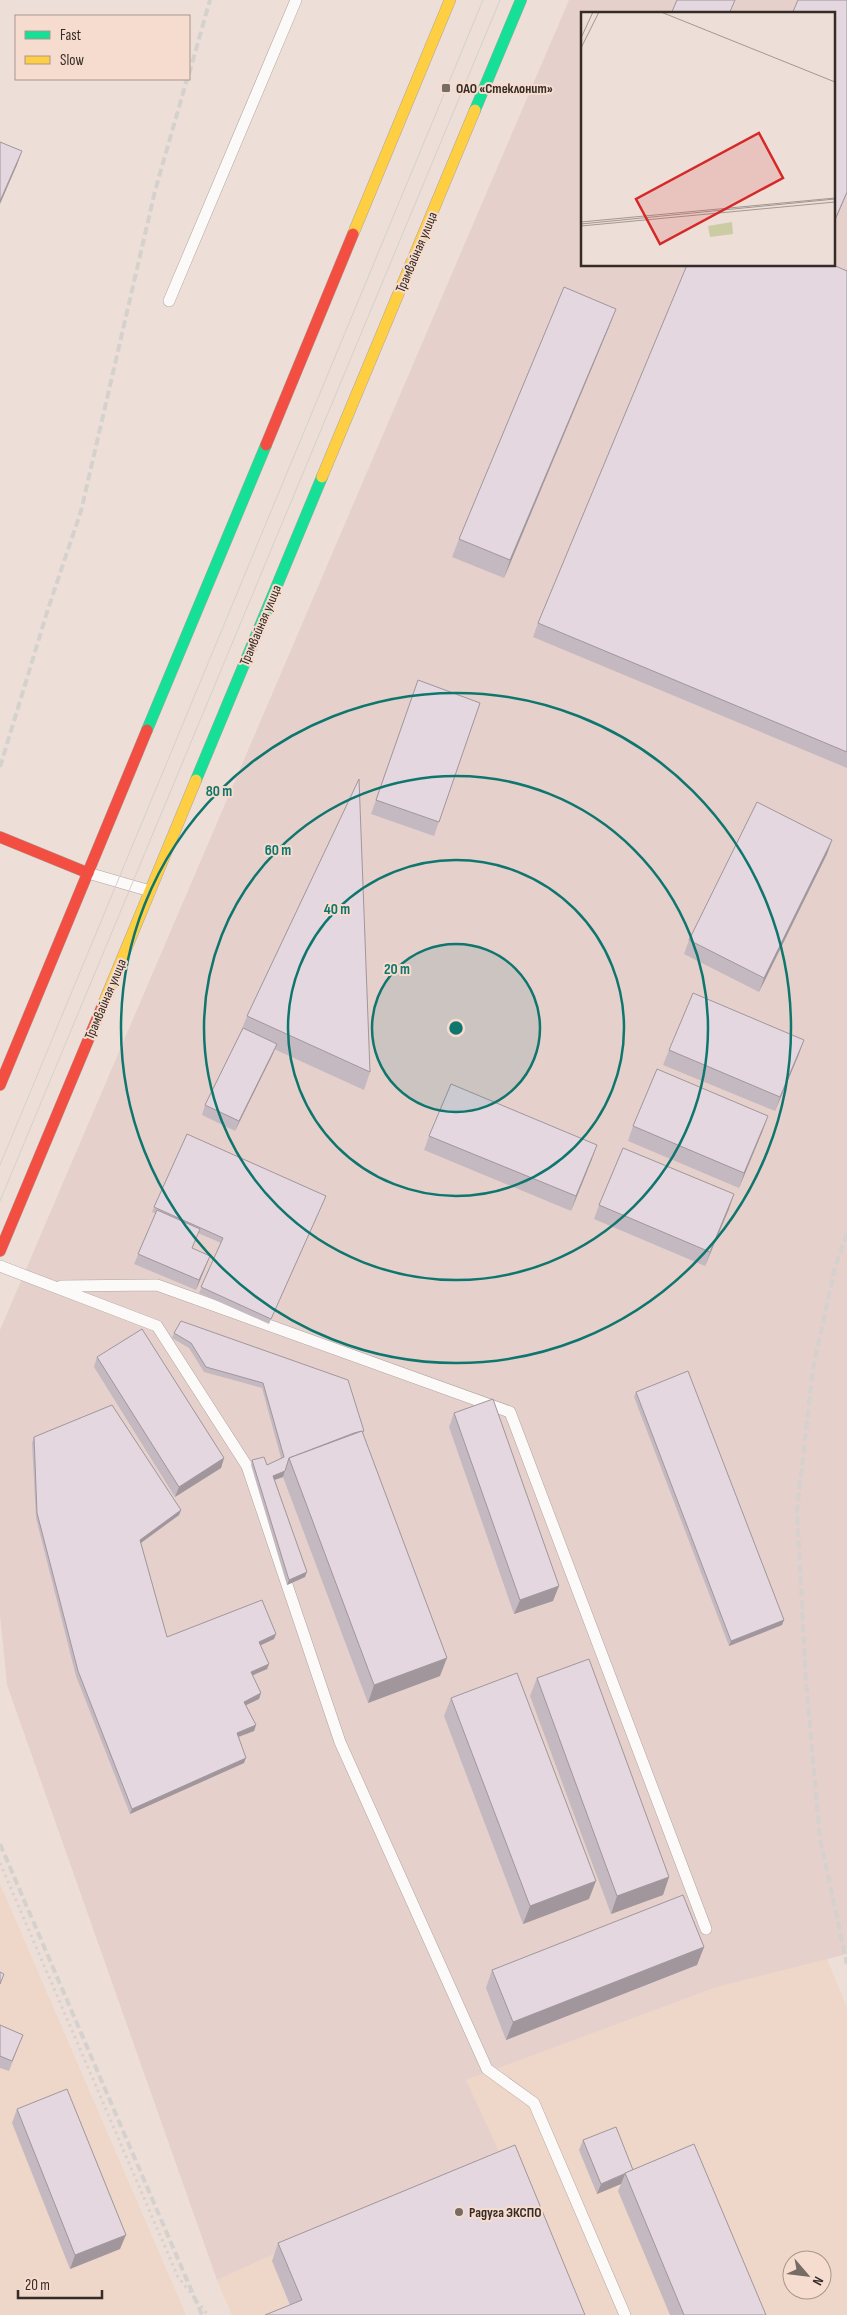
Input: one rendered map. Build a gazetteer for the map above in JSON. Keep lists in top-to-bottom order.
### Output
{
  "streets": {
    "main road": ["Трамвайная улица"]
  },
  "places": {
    "transit": ["ОАО «Стеклонит»"],
    "other": ["Радуга ЭКСПО"]
  },
  "legend": ["Fast", "Slow"],
  "scale_bar": "20 m",
  "north": "bottom right",
  "rings": [
    "80 m",
    "60 m",
    "40 m",
    "20 m"
  ]
}
